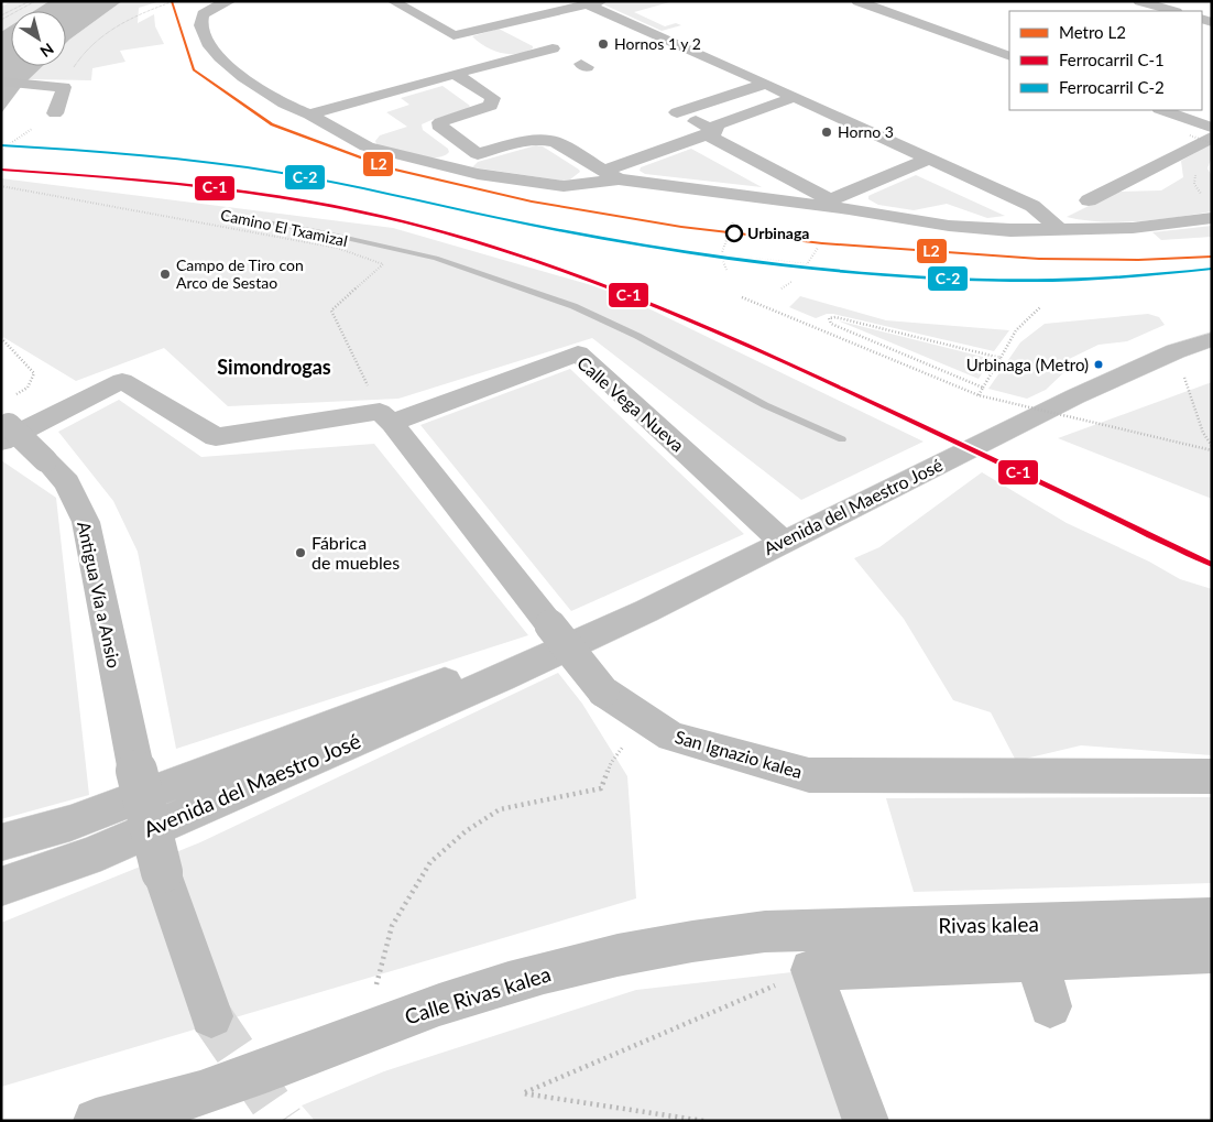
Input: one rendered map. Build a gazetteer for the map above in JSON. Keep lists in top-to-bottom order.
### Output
{
  "streets": {
    "street": [
      "Calle Vega Nueva",
      "Avenida del Maestro José",
      "Antigua Vía a Ansio",
      "San Ignazio kalea",
      "Rivas kalea",
      "Calle Rivas kalea"
    ],
    "path": ["Camino El Txamizal"]
  },
  "crossings": [
    ["Camino El Txamizal", "Calle Vega Nueva"],
    ["Camino El Txamizal", "San Ignazio kalea"],
    ["Calle Vega Nueva", "Avenida del Maestro José"],
    ["Calle Vega Nueva", "Antigua Vía a Ansio"],
    ["Calle Vega Nueva", "San Ignazio kalea"],
    ["Rivas kalea", "Calle Rivas kalea"]
  ],
  "districts": ["Simondrogas"],
  "places": [
    "Hornos 1 y 2",
    "Horno 3",
    "Urbinaga",
    "Campo de Tiro con Arco de Sestao",
    "Urbinaga (Metro)",
    "Fábrica de muebles"
  ],
  "lines": ["metro line L2", "rail line C-2", "rail line C-1"],
  "legend": ["Metro L2", "Ferrocarril C-1", "Ferrocarril C-2"],
  "north": "bottom right"
}
